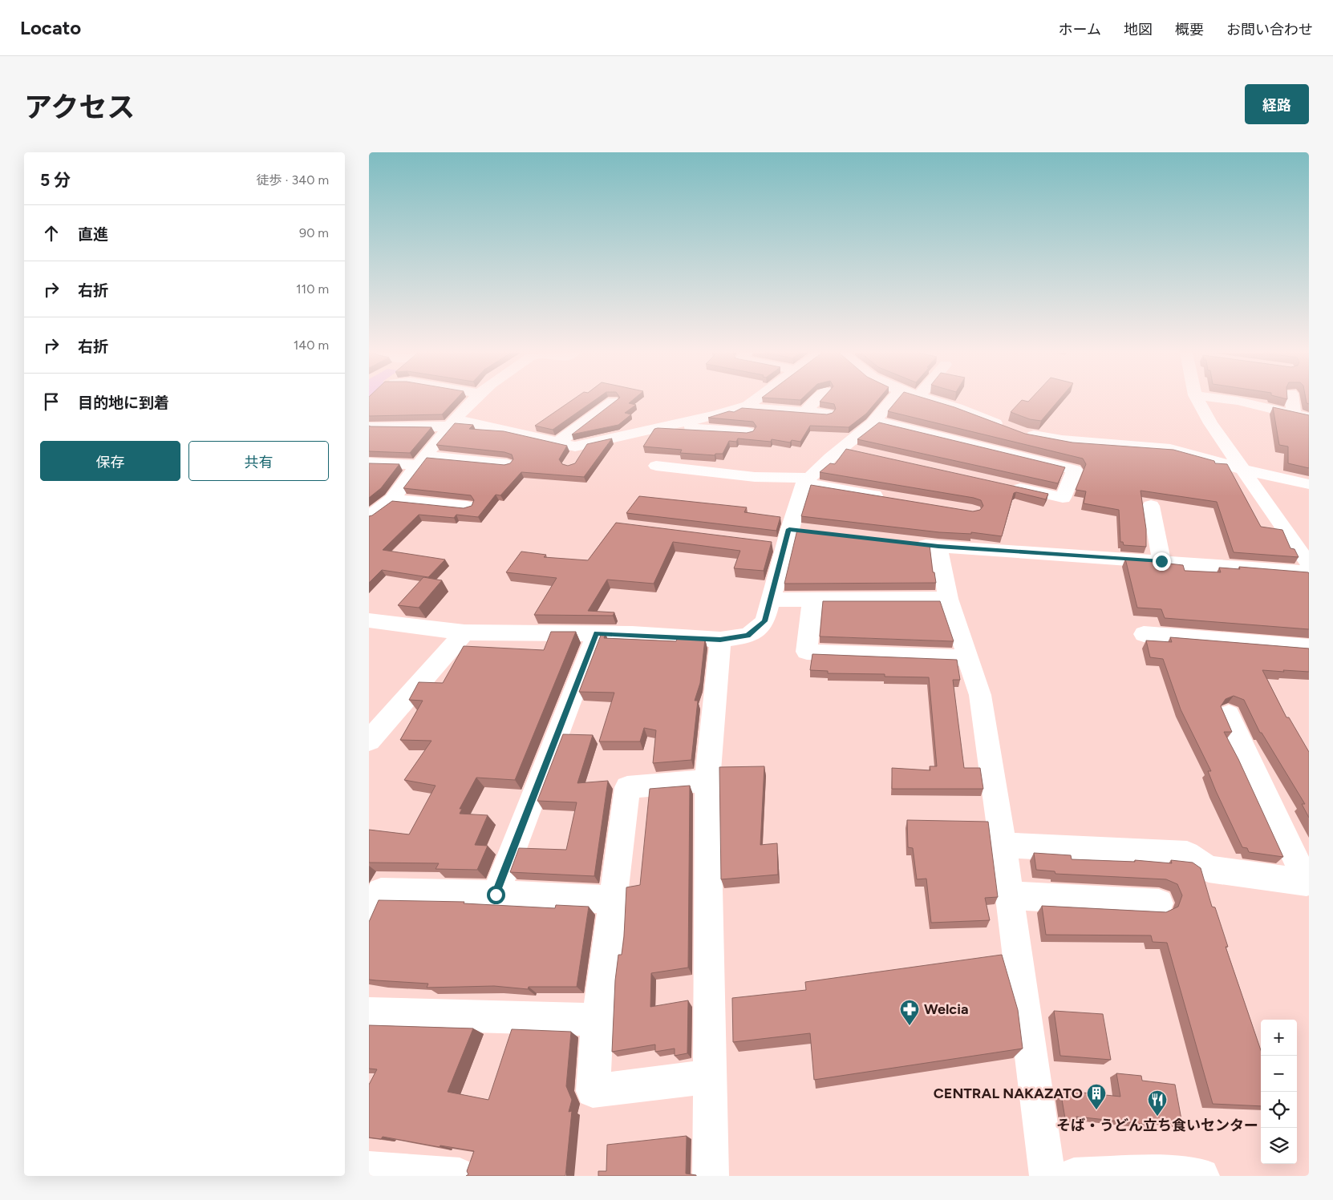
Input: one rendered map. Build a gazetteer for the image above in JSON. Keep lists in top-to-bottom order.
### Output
{
  "places": {
    "pharmacy": ["Welcia"],
    "building": ["CENTRAL NAKAZATO"],
    "restaurant": ["そば・うどん立ち食いセンター"]
  },
  "page": {
    "header": "Locato",
    "nav": [
      "ホーム",
      "地図",
      "概要",
      "お問い合わせ"
    ],
    "title": "アクセス",
    "buttons": [
      "経路",
      ["保存", "共有"]
    ],
    "heading": ["5 分", "徒歩 · 340 m"],
    "list": [
      ["直進", "90 m"],
      ["右折", "110 m"],
      ["右折", "140 m"],
      "目的地に到着"
    ],
    "map_buttons": ["+", "−"]
  }
}
